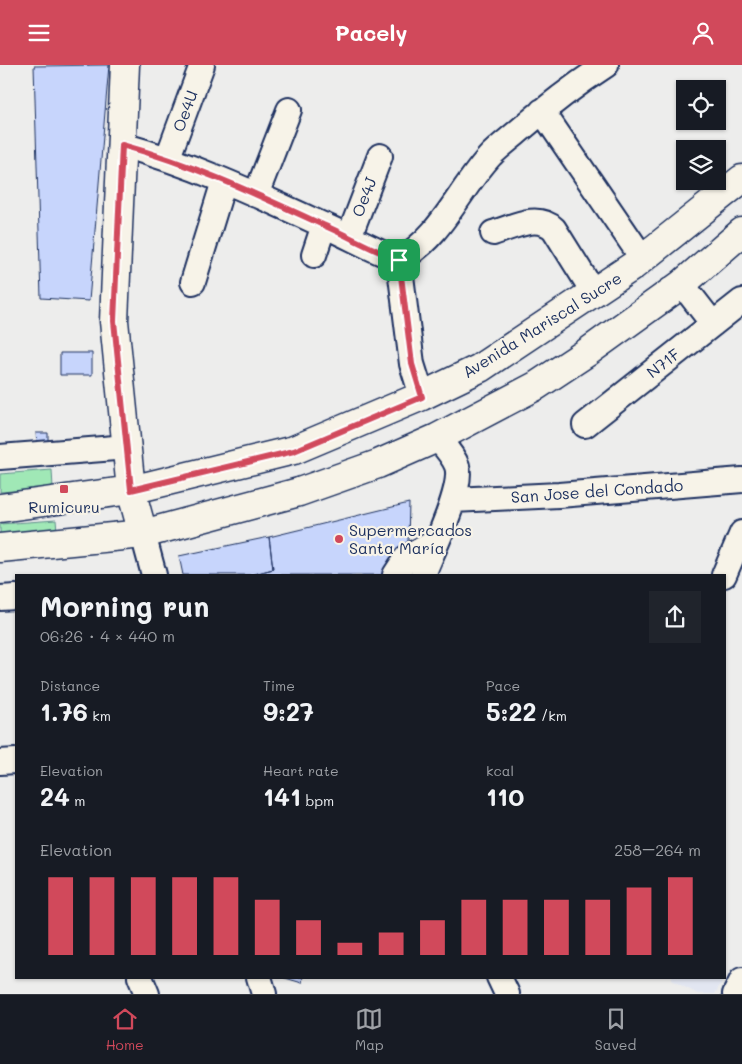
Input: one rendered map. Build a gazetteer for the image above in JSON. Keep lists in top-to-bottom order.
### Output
{
  "streets": {
    "main road": ["Avenida Mariscal Sucre"],
    "street": [
      "Oe4U",
      "Oe4J",
      "N71F",
      "San Jose del Condado"
    ]
  },
  "places": {
    "transit": ["Rumicuru"],
    "other": ["Supermercados Santa María"]
  },
  "page": {
    "header": "Pacely",
    "heading": ["Morning run", "06:26 · 4 × 440 m"],
    "stats": [
      ["Distance", "1.76 km"],
      ["Time", "9:27"],
      ["Pace", "5:22 /km"],
      ["Elevation", "24 m"],
      ["Heart rate", "141 bpm"],
      ["kcal", "110"]
    ],
    "chart": ["Elevation", "258–264 m"],
    "tabs": ["Home", "Map", "Saved"]
  }
}
